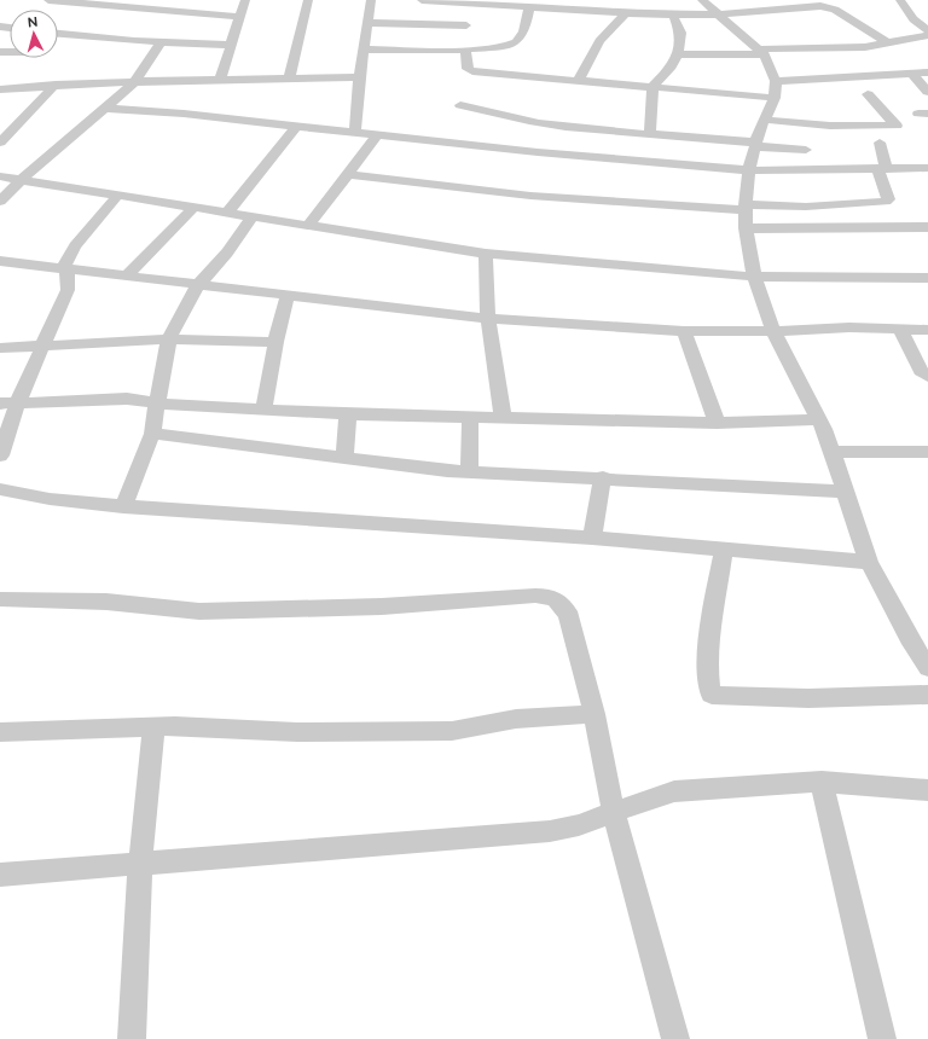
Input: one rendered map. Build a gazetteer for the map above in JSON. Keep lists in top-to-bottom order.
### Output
{
  "north": "top"
}
